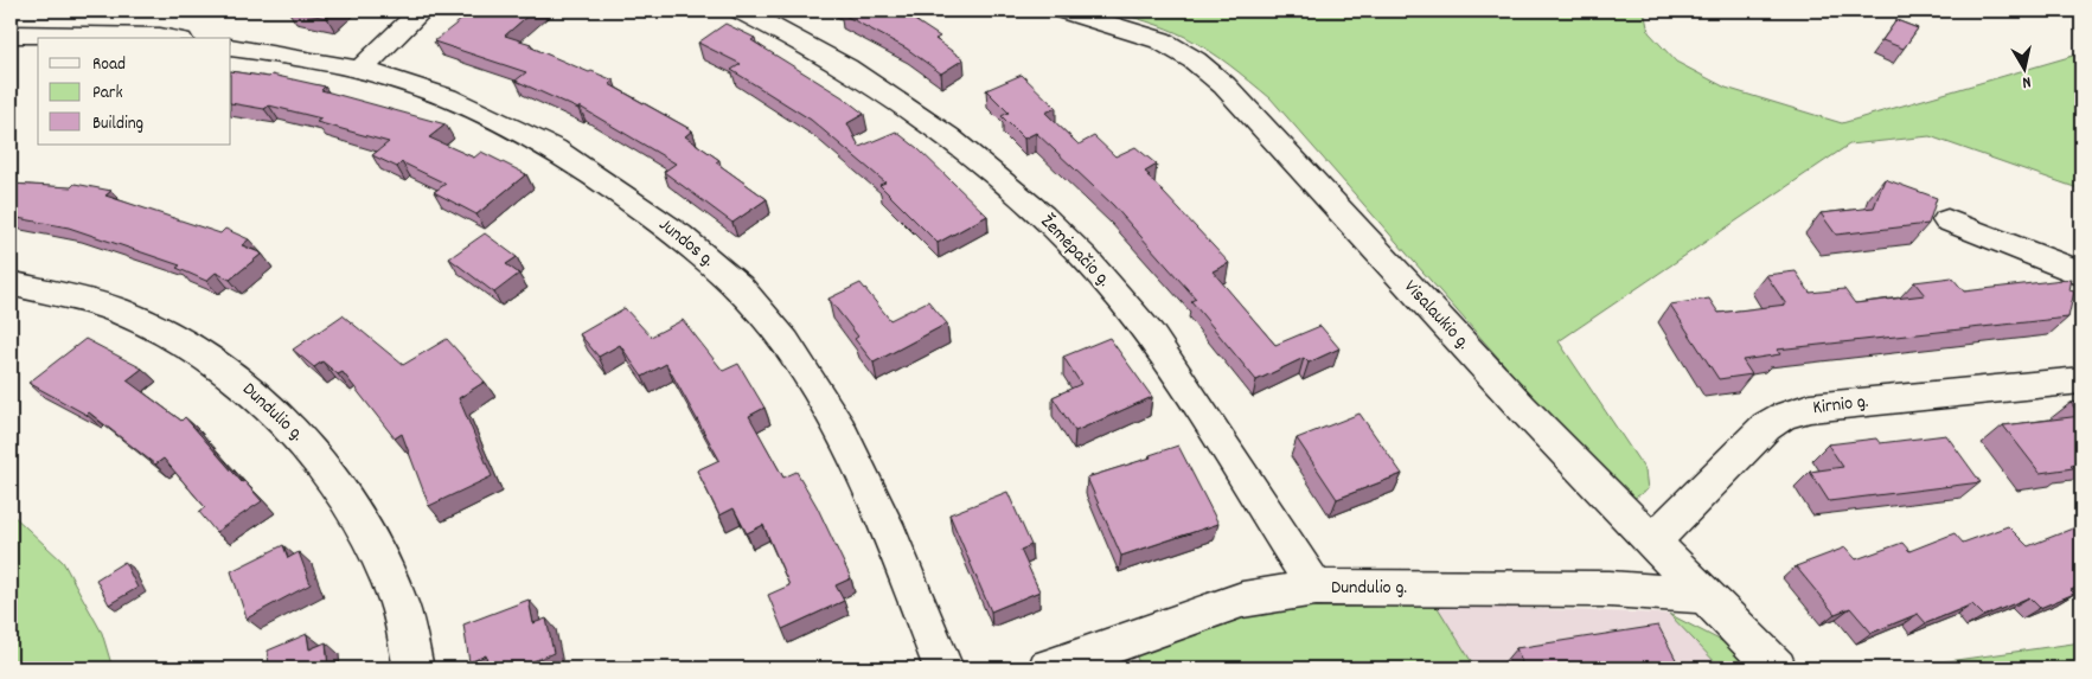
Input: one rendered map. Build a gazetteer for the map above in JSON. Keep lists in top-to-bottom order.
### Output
{
  "streets": {
    "street": [
      "Jundos g.",
      "Žemėpačio g.",
      "Visalaukio g.",
      "Kirnio g.",
      "Dundulio g."
    ]
  },
  "crossings": [
    ["Žemėpačio g.", "Dundulio g."],
    ["Visalaukio g.", "Kirnio g."],
    ["Visalaukio g.", "Dundulio g."]
  ],
  "legend": ["Road", "Park", "Building"],
  "north": "bottom"
}
